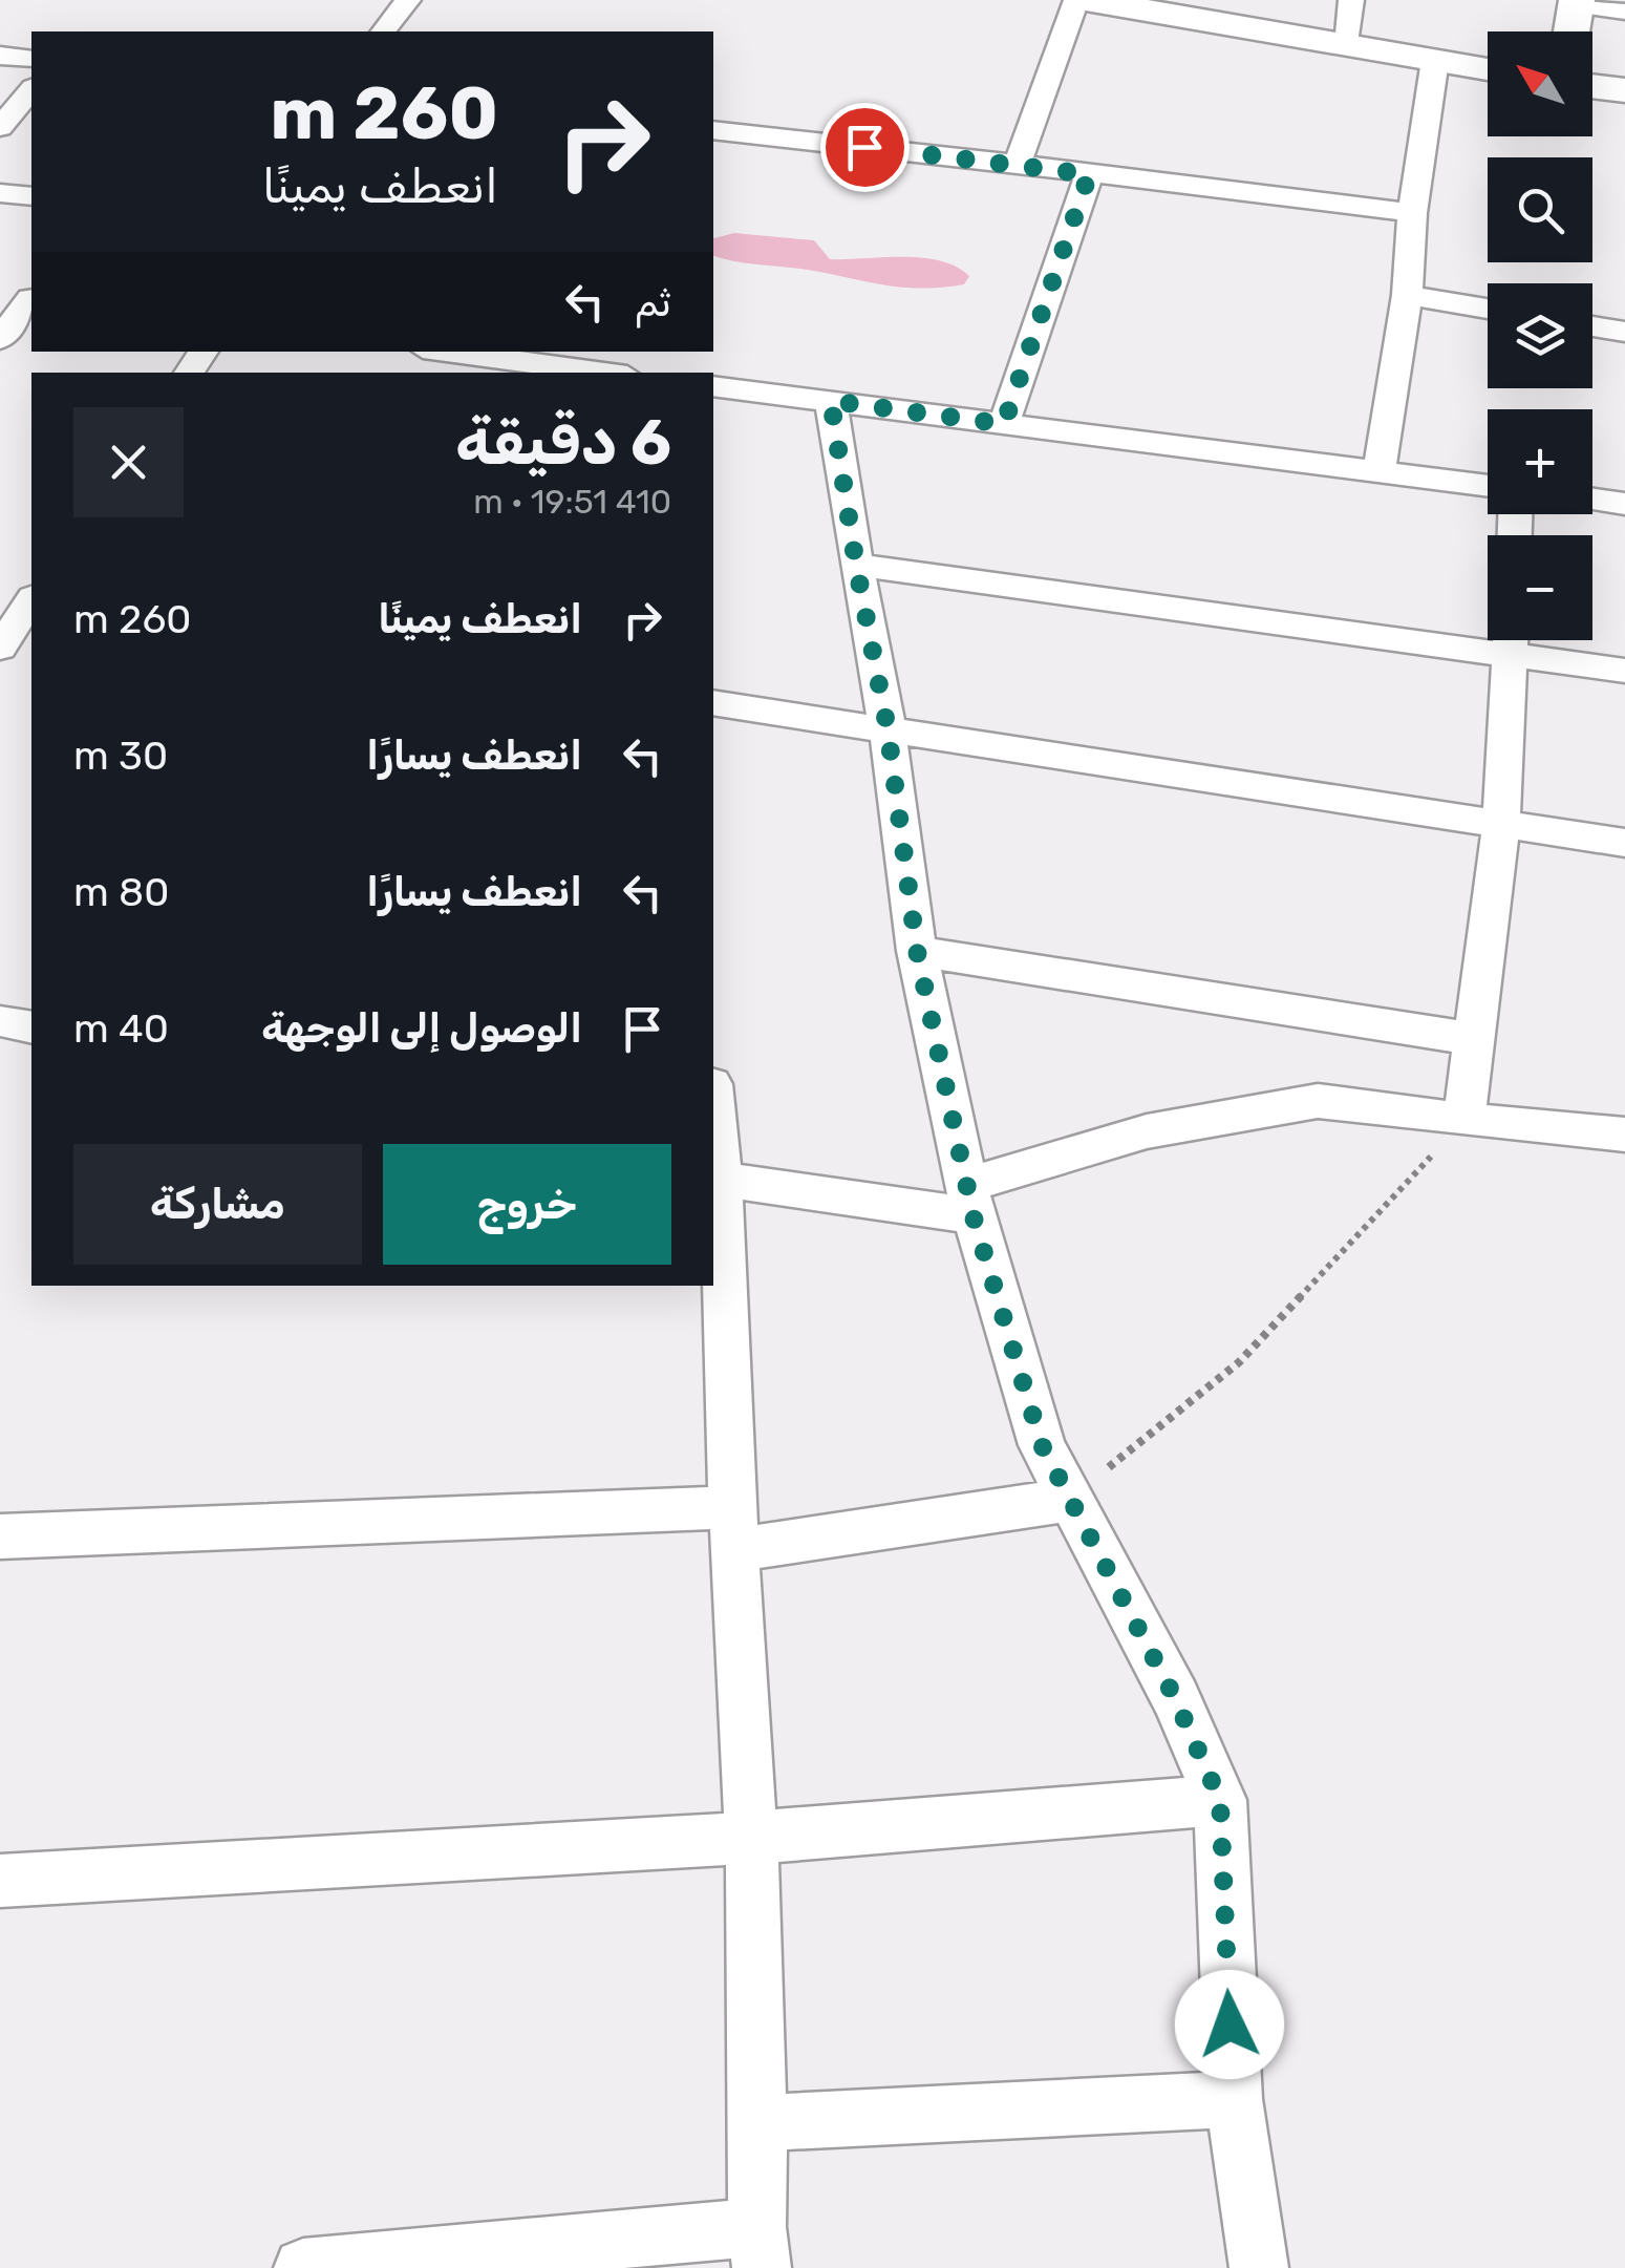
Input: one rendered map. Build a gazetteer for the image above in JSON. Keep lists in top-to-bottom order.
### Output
{
  "north": "top left",
  "page": {
    "map_buttons": ["+", "−"],
    "turn": ["260 m", "انعطف يمينًا"],
    "then": "ثم",
    "heading": ["6 دقيقة", "410 m · 19:51"],
    "list": [
      {
        "name": "انعطف يمينًا",
        "value": "260 m"
      },
      {
        "name": "انعطف يسارًا",
        "value": "30 m"
      },
      {
        "name": "انعطف يسارًا",
        "value": "80 m"
      },
      {
        "name": "الوصول إلى الوجهة",
        "value": "40 m"
      }
    ],
    "buttons": ["خروج", "مشاركة"]
  }
}
